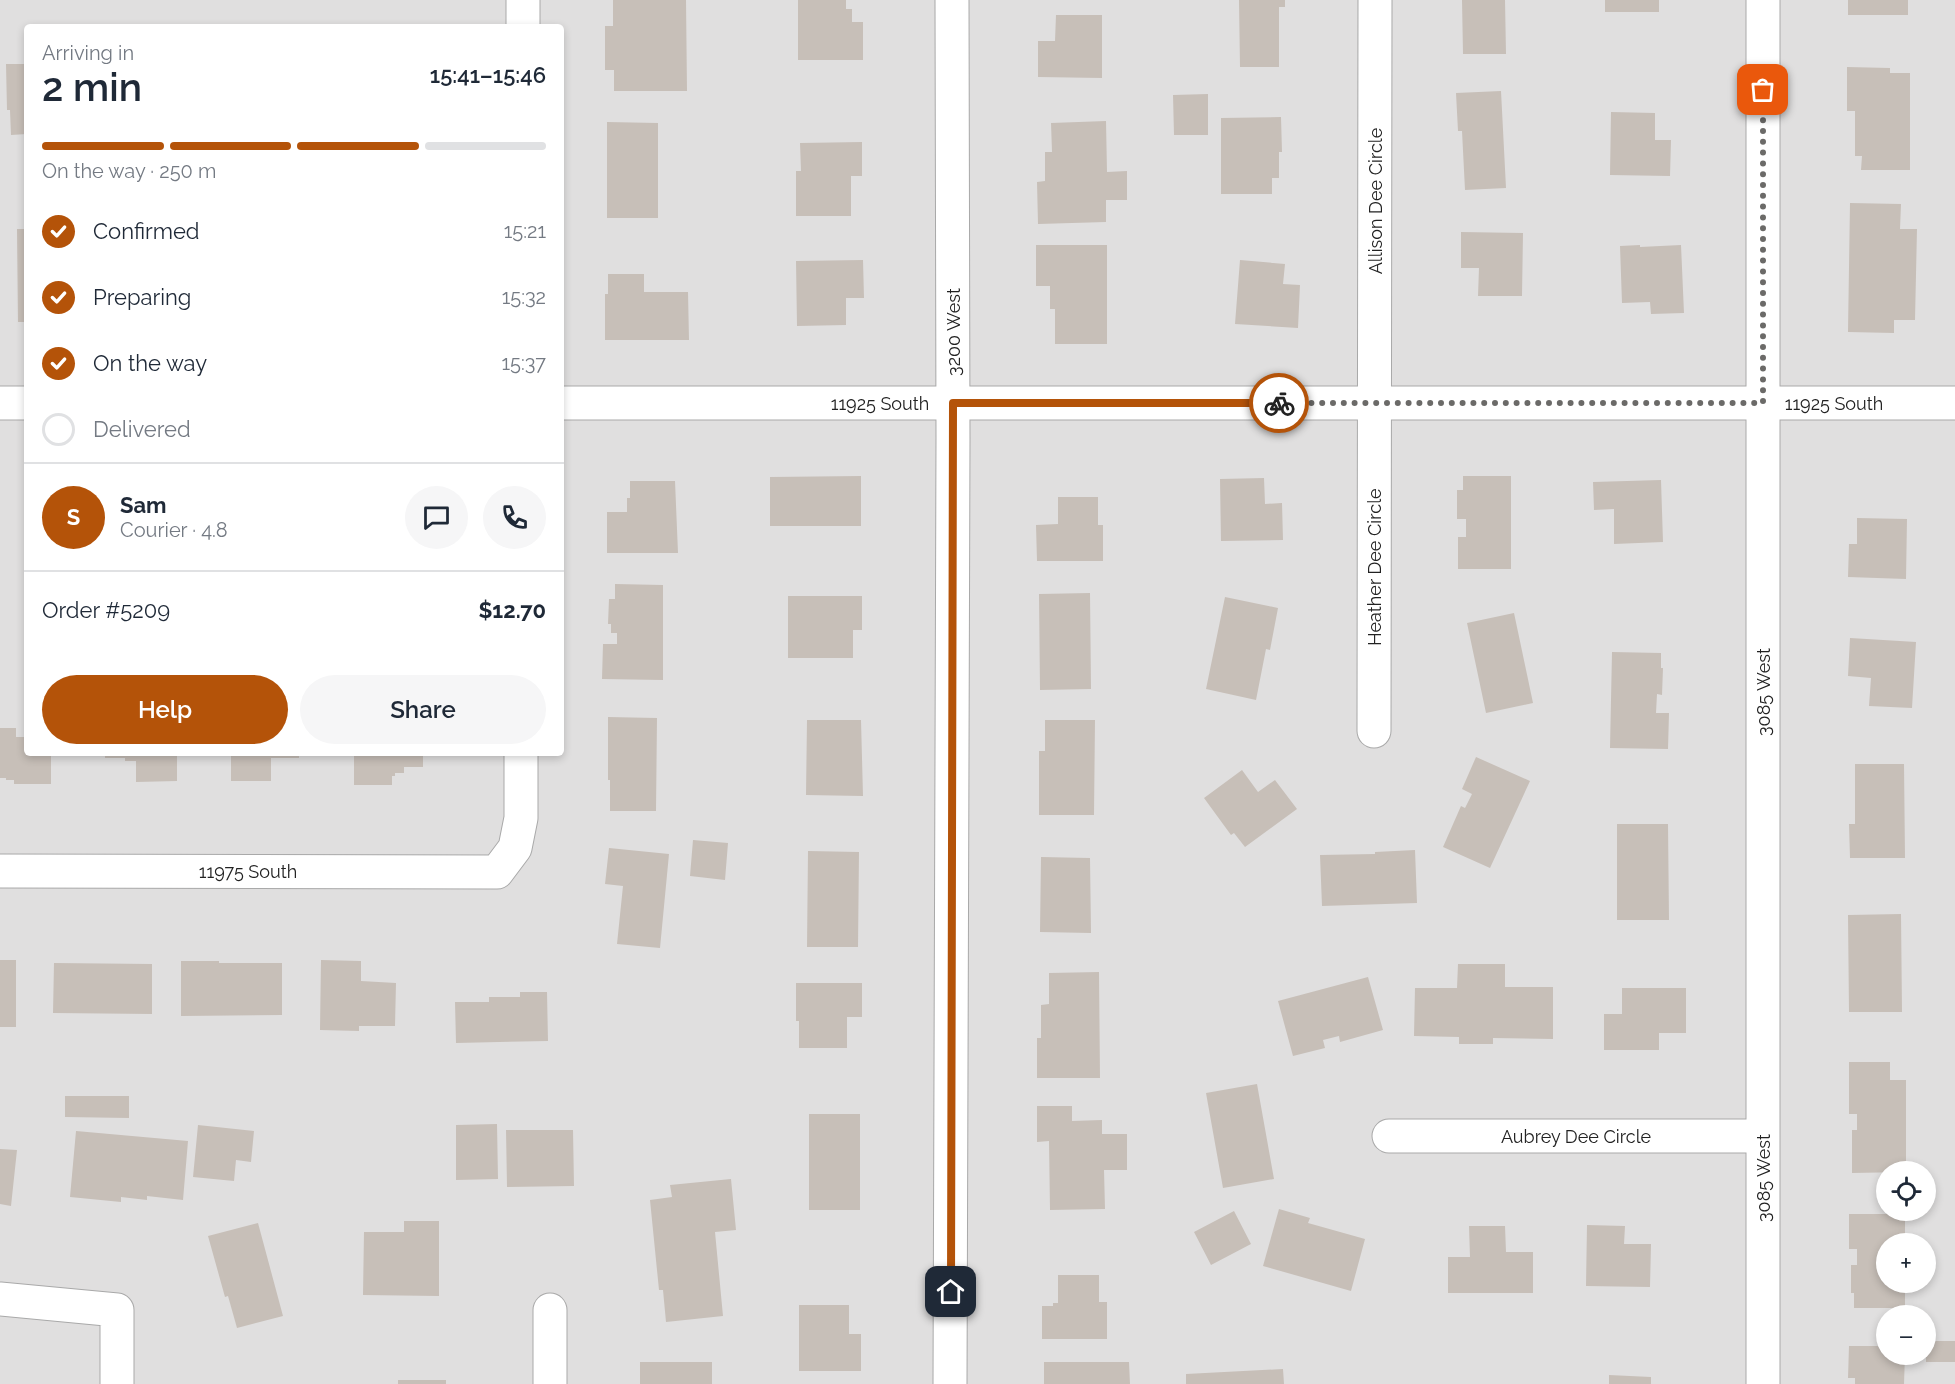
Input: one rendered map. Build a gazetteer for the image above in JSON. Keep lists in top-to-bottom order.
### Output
{
  "streets": {
    "street": [
      "Allison Dee Circle",
      "3200 West",
      "11925 South",
      "Heather Dee Circle",
      "3085 West",
      "11975 South",
      "Aubrey Dee Circle"
    ]
  },
  "crossings": [
    ["Allison Dee Circle", "11925 South"],
    ["Allison Dee Circle", "Heather Dee Circle"],
    ["3200 West", "11925 South"],
    ["11925 South", "Heather Dee Circle"],
    ["11925 South", "3085 West"],
    ["3085 West", "Aubrey Dee Circle"]
  ],
  "page": {
    "heading": ["2 min", "Arriving in", "15:41–15:46"],
    "panel": [
      "Sam",
      "Courier · 4.8",
      "Order #5209",
      "$12.70"
    ],
    "bar": "On the way · 250 m",
    "list": [
      ["Confirmed", "15:21"],
      ["Preparing", "15:32"],
      ["On the way", "15:37"],
      "Delivered"
    ],
    "round": "S",
    "buttons": ["Help", "Share"],
    "map_buttons": ["+", "−"]
  }
}
